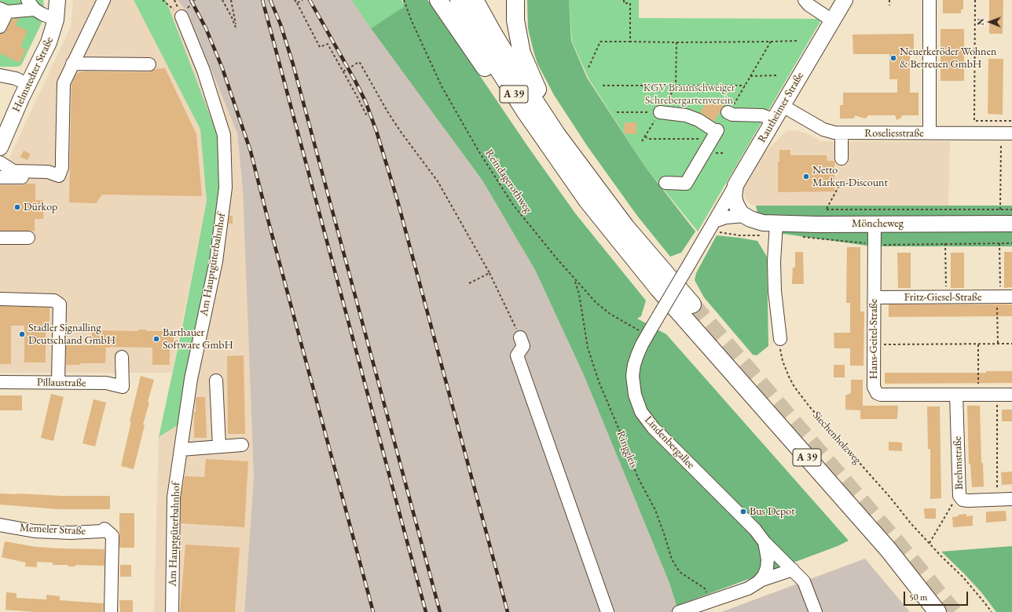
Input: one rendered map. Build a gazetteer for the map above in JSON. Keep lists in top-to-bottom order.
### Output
{
  "streets": {
    "highway": ["A 39"],
    "main road": ["Helmstedter Straße", "Rautheimer Straße", "Möncheweg"],
    "street": [
      "Roseliesstraße",
      "Am Hauptgüterbahnhof",
      "Fritz-Giesel-Straße",
      "Hans-Geitel-Straße",
      "Pillaustraße",
      "Lindenbergallee",
      "Brehmstraße",
      "Memeler Straße"
    ],
    "path": ["Reindagerothweg", "Siechenholzweg", "Ringgleis"]
  },
  "crossings": [
    ["Rautheimer Straße", "Roseliesstraße"],
    ["Rautheimer Straße", "Möncheweg"],
    ["Rautheimer Straße", "Lindenbergallee"],
    ["Reindagerothweg", "Lindenbergallee"],
    ["Reindagerothweg", "Ringgleis"],
    ["Möncheweg", "Hans-Geitel-Straße"],
    ["Fritz-Giesel-Straße", "Hans-Geitel-Straße"],
    ["Hans-Geitel-Straße", "Brehmstraße"]
  ],
  "parks": ["KGV Braunschweiger Schrebergartenverein"],
  "places": [
    "Neuerkeröder Wohnen & Betreuen GmbH",
    "Netto Marken-Discount",
    "Dürkop",
    "Stadler Signalling Deutschland GmbH",
    "Barthauer Software GmbH",
    "Bus Depot"
  ],
  "scale_bar": "50 m",
  "north": "left"
}
